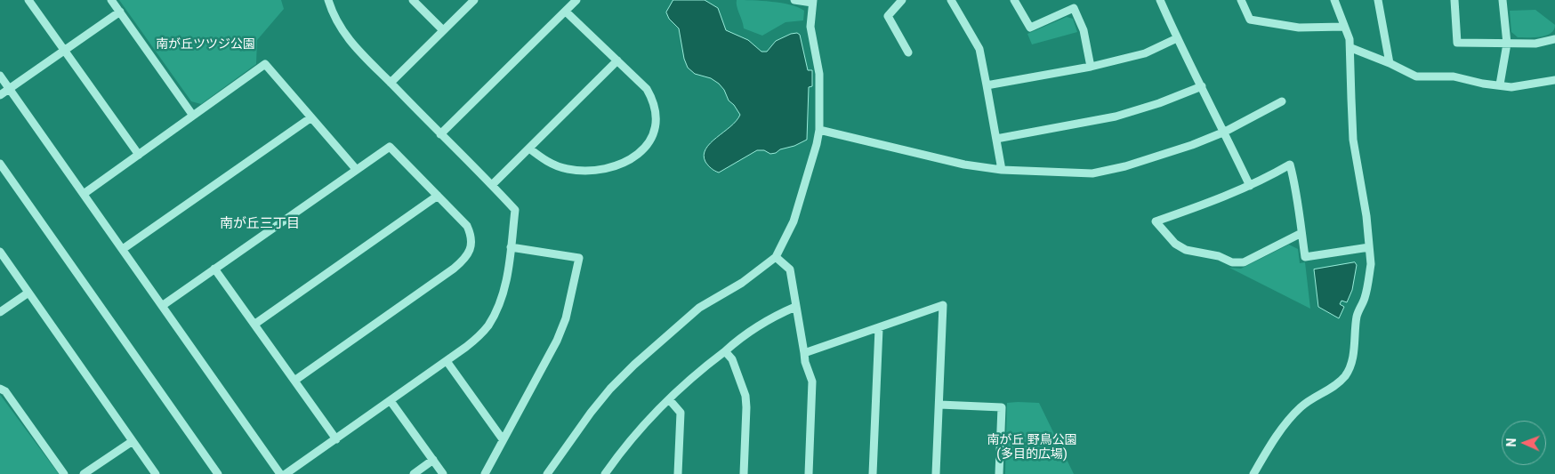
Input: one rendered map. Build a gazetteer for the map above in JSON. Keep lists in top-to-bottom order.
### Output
{
  "districts": ["南が丘三丁目"],
  "parks": ["南が丘ツツジ公園", "南が丘 野鳥公園 (多目的広場)"],
  "north": "left"
}
